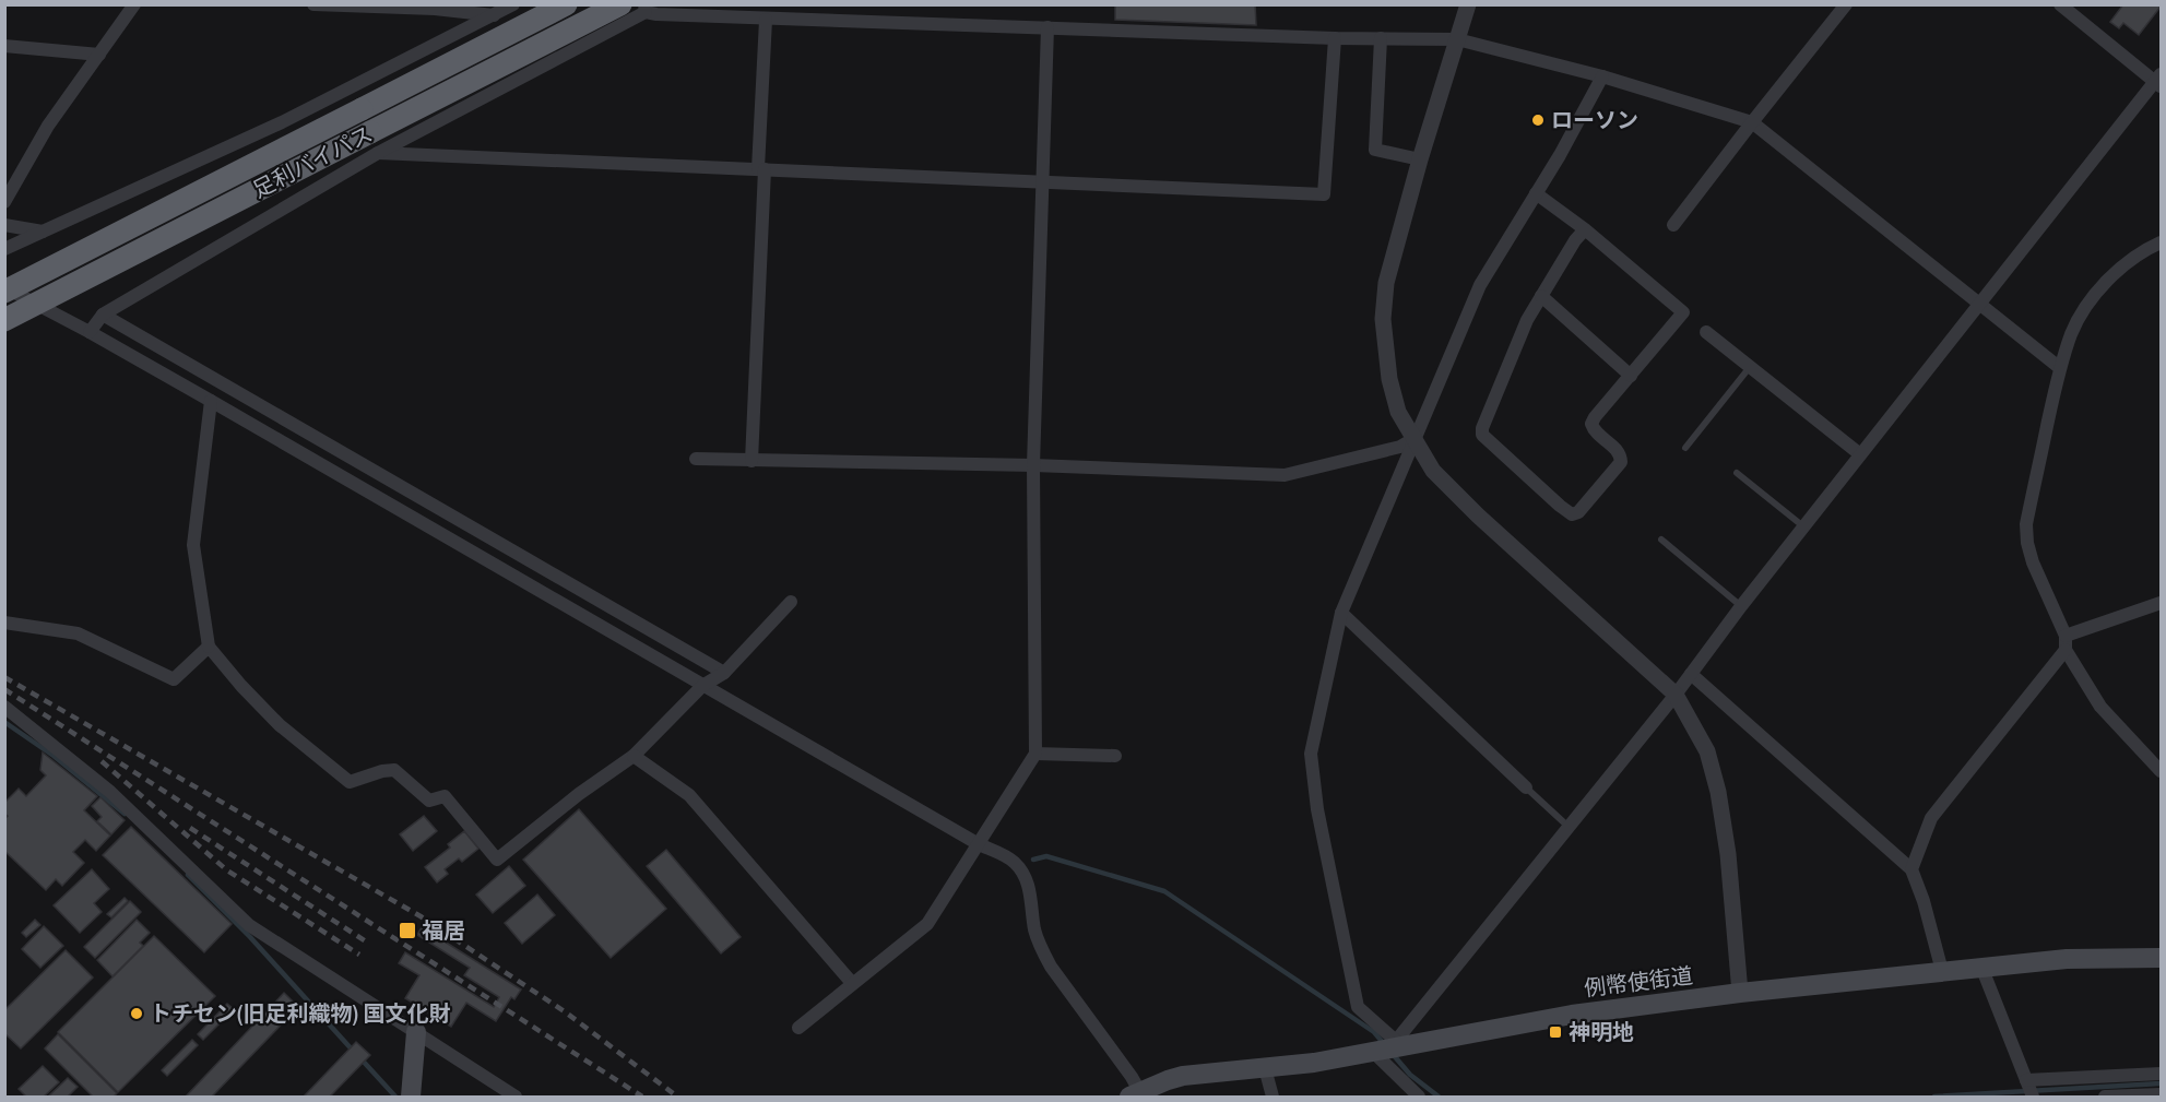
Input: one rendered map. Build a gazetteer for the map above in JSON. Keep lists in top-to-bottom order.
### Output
{
  "streets": {
    "highway": ["足利バイパス"],
    "main road": ["例幣使街道"]
  },
  "places": {
    "other": ["ローソン", "トチセン(旧足利織物) 国文化財"],
    "transit": ["福居", "神明地"]
  }
}
